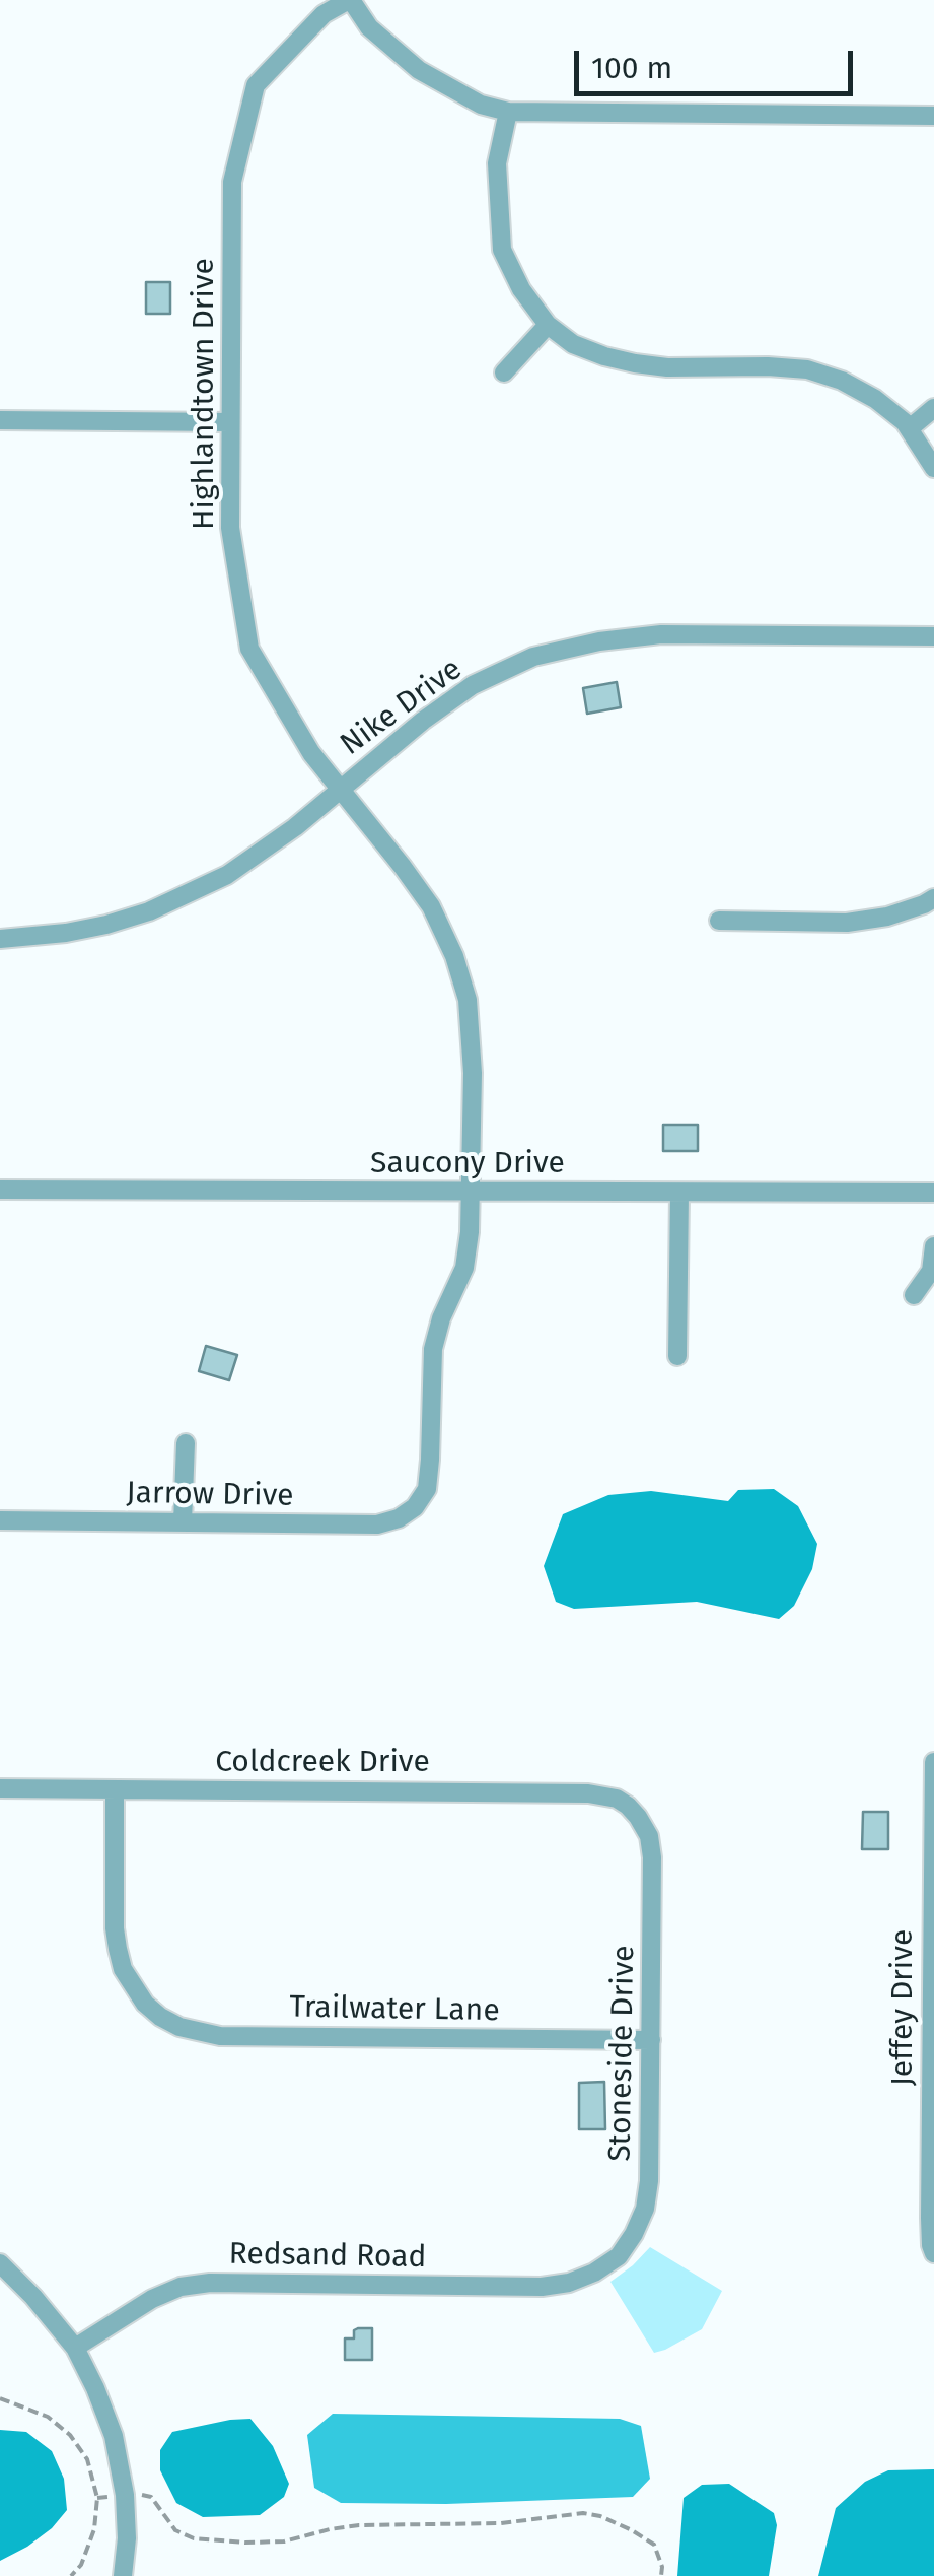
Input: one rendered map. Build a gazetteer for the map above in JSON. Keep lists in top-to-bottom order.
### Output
{
  "streets": {
    "street": [
      "Highlandtown Drive",
      "Nike Drive",
      "Saucony Drive",
      "Jarrow Drive",
      "Coldcreek Drive",
      "Jeffey Drive",
      "Trailwater Lane",
      "Stoneside Drive",
      "Redsand Road"
    ]
  },
  "crossings": [
    ["Highlandtown Drive", "Nike Drive"],
    ["Highlandtown Drive", "Saucony Drive"],
    ["Highlandtown Drive", "Jarrow Drive"],
    ["Coldcreek Drive", "Trailwater Lane"],
    ["Coldcreek Drive", "Stoneside Drive"],
    ["Trailwater Lane", "Stoneside Drive"],
    ["Stoneside Drive", "Redsand Road"]
  ],
  "scale_bar": "100 m"
}
